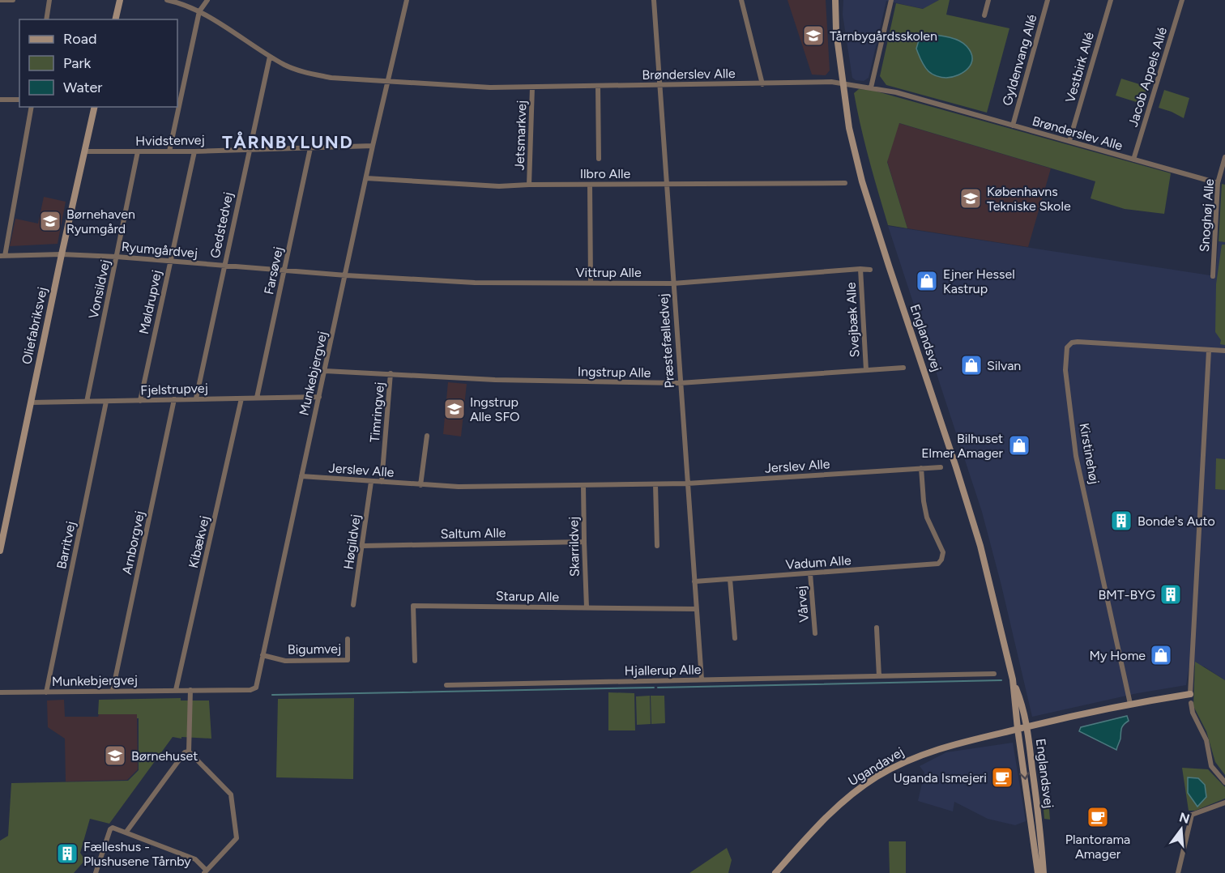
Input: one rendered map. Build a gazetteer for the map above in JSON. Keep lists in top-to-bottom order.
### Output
{
  "streets": {
    "main road": ["Oliefabriksvej", "Englandsvej", "Ugandavej"],
    "street": [
      "Gyldenvang Allé",
      "Vestbirk Allé",
      "Brønderslev Alle",
      "Jacob Appels Allé",
      "Jetsmarkvej",
      "Hvidstenvej",
      "Ilbro Alle",
      "Snoghøj Alle",
      "Gedstedvej",
      "Ryumgårdvej",
      "Farsøvej",
      "Vittrup Alle",
      "Vonsildvej",
      "Møldrupvej",
      "Svejbæk Alle",
      "Præstefælledvej",
      "Ingstrup Alle",
      "Munkebjergvej",
      "Fjelstrupvej",
      "Timringvej",
      "Kirstinehøj",
      "Jerslev Alle",
      "Saltum Alle",
      "Kibækvej",
      "Høgildvej",
      "Arnborgvej",
      "Barritvej",
      "Skarrildvej",
      "Vadum Alle",
      "Starup Alle",
      "Vårvej",
      "Bigumvej",
      "Hjallerup Alle"
    ]
  },
  "crossings": [
    ["Gyldenvang Allé", "Brønderslev Alle"],
    ["Vestbirk Allé", "Brønderslev Alle"],
    ["Brønderslev Alle", "Jacob Appels Allé"],
    ["Brønderslev Alle", "Jetsmarkvej"],
    ["Brønderslev Alle", "Snoghøj Alle"],
    ["Brønderslev Alle", "Gedstedvej"],
    ["Brønderslev Alle", "Englandsvej"],
    ["Brønderslev Alle", "Præstefælledvej"],
    ["Brønderslev Alle", "Munkebjergvej"],
    ["Jetsmarkvej", "Ilbro Alle"],
    ["Hvidstenvej", "Gedstedvej"],
    ["Hvidstenvej", "Farsøvej"],
    ["Hvidstenvej", "Vonsildvej"],
    ["Hvidstenvej", "Møldrupvej"],
    ["Hvidstenvej", "Oliefabriksvej"],
    ["Hvidstenvej", "Munkebjergvej"],
    ["Ilbro Alle", "Præstefælledvej"],
    ["Ilbro Alle", "Munkebjergvej"],
    ["Gedstedvej", "Ryumgårdvej"],
    ["Gedstedvej", "Fjelstrupvej"],
    ["Ryumgårdvej", "Farsøvej"],
    ["Ryumgårdvej", "Vittrup Alle"],
    ["Ryumgårdvej", "Vonsildvej"],
    ["Ryumgårdvej", "Møldrupvej"],
    ["Ryumgårdvej", "Oliefabriksvej"],
    ["Ryumgårdvej", "Munkebjergvej"],
    ["Farsøvej", "Fjelstrupvej"],
    ["Vittrup Alle", "Svejbæk Alle"],
    ["Vittrup Alle", "Præstefælledvej"],
    ["Vittrup Alle", "Munkebjergvej"],
    ["Vonsildvej", "Fjelstrupvej"],
    ["Møldrupvej", "Fjelstrupvej"],
    ["Svejbæk Alle", "Ingstrup Alle"],
    ["Oliefabriksvej", "Fjelstrupvej"],
    ["Englandsvej", "Ugandavej"],
    ["Præstefælledvej", "Ingstrup Alle"],
    ["Præstefælledvej", "Jerslev Alle"],
    ["Præstefælledvej", "Vadum Alle"],
    ["Præstefælledvej", "Starup Alle"],
    ["Præstefælledvej", "Hjallerup Alle"],
    ["Ingstrup Alle", "Munkebjergvej"],
    ["Ingstrup Alle", "Timringvej"],
    ["Munkebjergvej", "Fjelstrupvej"],
    ["Munkebjergvej", "Jerslev Alle"],
    ["Munkebjergvej", "Kibækvej"],
    ["Munkebjergvej", "Arnborgvej"],
    ["Munkebjergvej", "Barritvej"],
    ["Munkebjergvej", "Bigumvej"],
    ["Fjelstrupvej", "Kibækvej"],
    ["Fjelstrupvej", "Arnborgvej"],
    ["Fjelstrupvej", "Barritvej"],
    ["Timringvej", "Jerslev Alle"],
    ["Jerslev Alle", "Høgildvej"],
    ["Jerslev Alle", "Skarrildvej"],
    ["Jerslev Alle", "Vadum Alle"],
    ["Saltum Alle", "Høgildvej"],
    ["Saltum Alle", "Skarrildvej"],
    ["Skarrildvej", "Starup Alle"],
    ["Vadum Alle", "Vårvej"]
  ],
  "districts": ["TÅRNBYLUND"],
  "places": {
    "school or university": [
      "Tårnbygårdsskolen",
      "Københavns Tekniske Skole",
      "Børnehaven Ryumgård",
      "Ingstrup Alle SFO",
      "Børnehuset"
    ],
    "shop": [
      "Ejner Hessel Kastrup",
      "Silvan",
      "Bilhuset Elmer Amager",
      "My Home"
    ],
    "building": ["Bonde's Auto", "BMT-BYG", "Fælleshus - Plushusene Tårnby"],
    "cafe": ["Uganda Ismejeri", "Plantorama Amager"]
  },
  "legend": ["Road", "Park", "Water"],
  "north": "top"
}
